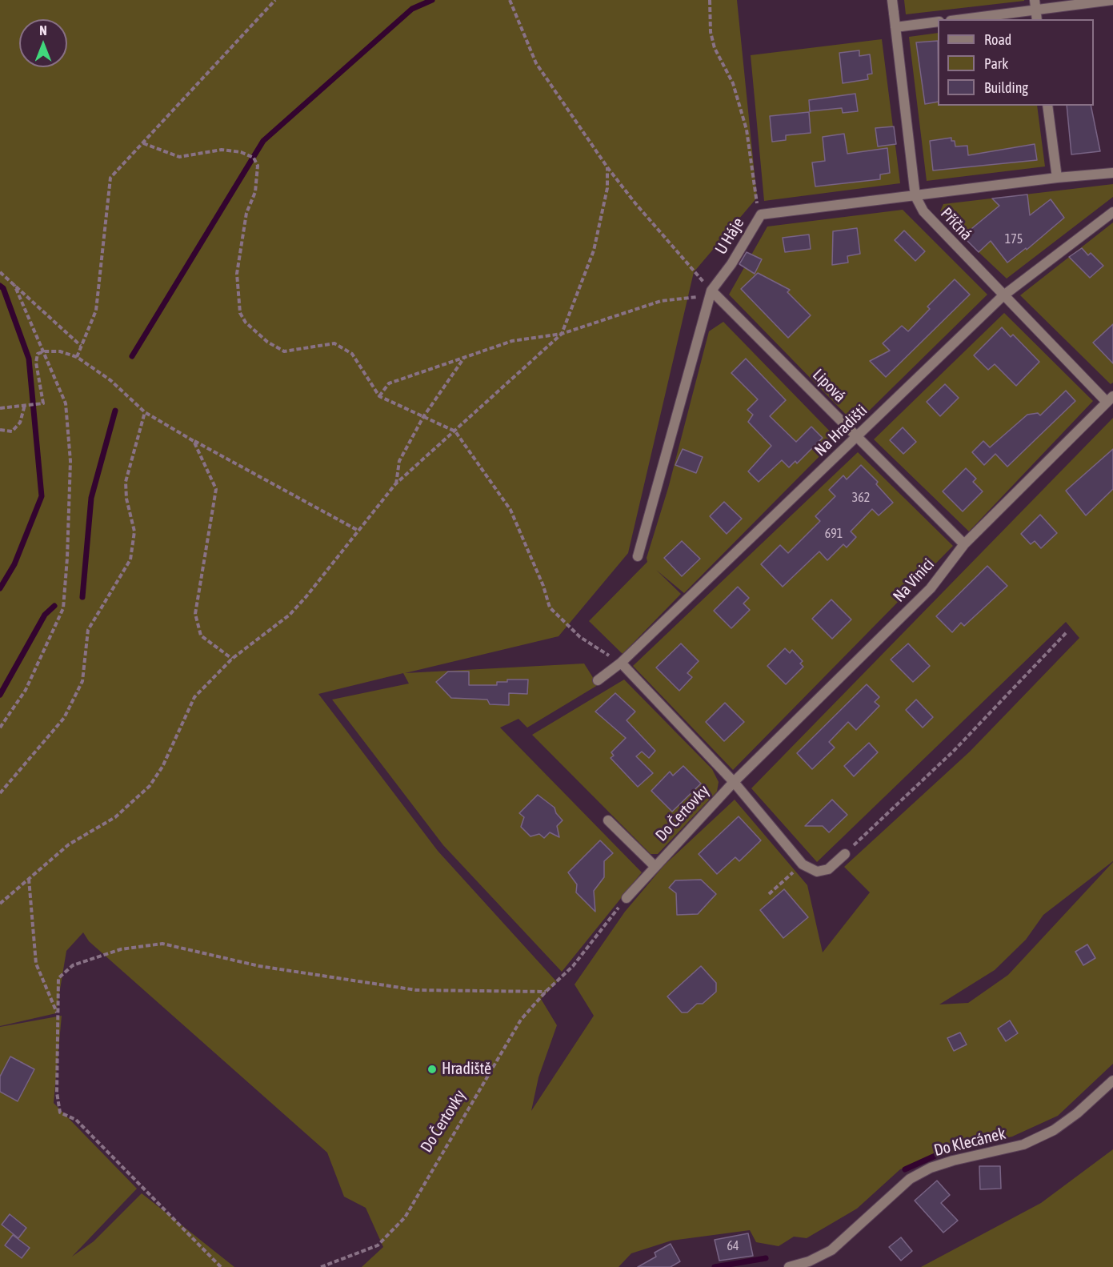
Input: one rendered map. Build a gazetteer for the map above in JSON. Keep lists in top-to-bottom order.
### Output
{
  "streets": {
    "street": [
      "Příčná",
      "U Háje",
      "Lipová",
      "Na Hradišti",
      "Na Vinici",
      "Do Čertovky",
      "Do Klecánek"
    ]
  },
  "crossings": [
    ["Příčná", "U Háje"],
    ["Příčná", "Na Hradišti"],
    ["Příčná", "Na Vinici"],
    ["U Háje", "Lipová"],
    ["Lipová", "Na Hradišti"],
    ["Lipová", "Na Vinici"],
    ["Na Vinici", "Do Čertovky"]
  ],
  "places": ["Hradiště"],
  "house_numbers": [
    "175",
    "362",
    "691",
    "64"
  ],
  "legend": ["Road", "Park", "Building"],
  "north": "top"
}
